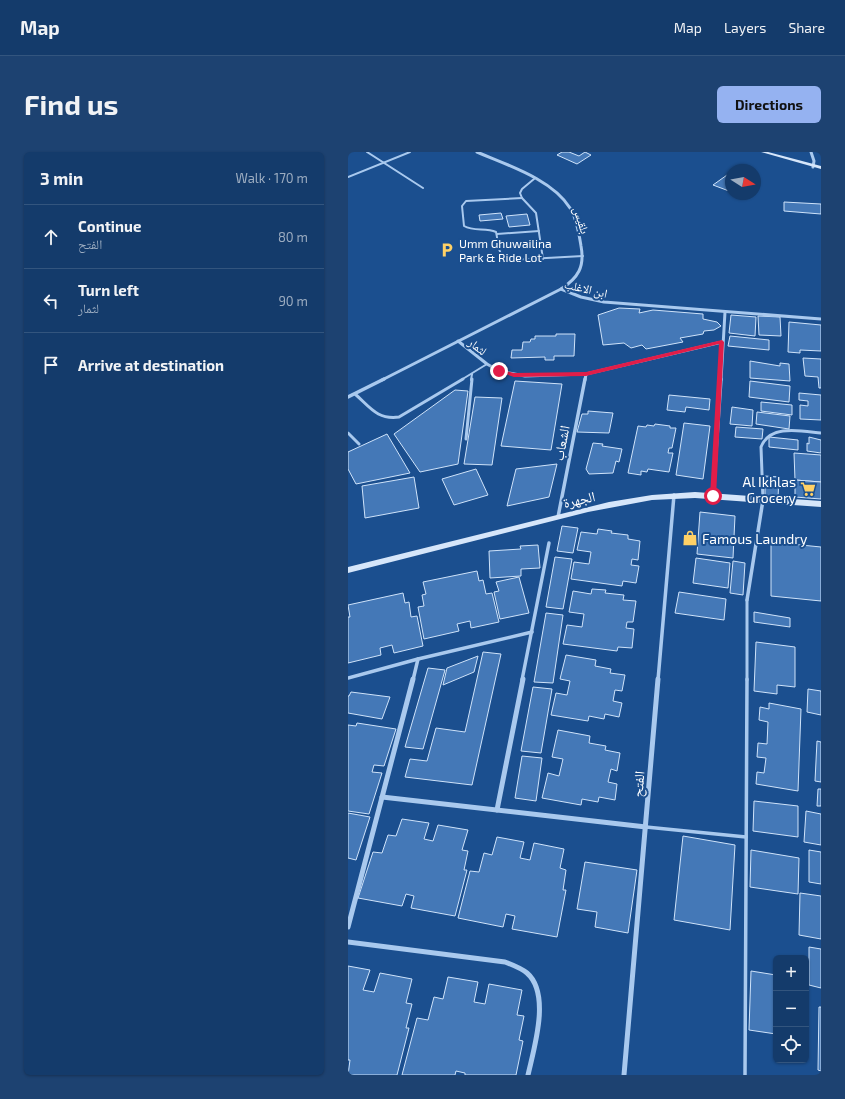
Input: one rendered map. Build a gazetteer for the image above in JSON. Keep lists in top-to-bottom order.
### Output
{
  "streets": {
    "street": [
      "بلقيس",
      "ابن الاغلب",
      "لثمار",
      "الشعاب",
      "الجهرة",
      "الفتح"
    ]
  },
  "crossings": [
    ["بلقيس", "ابن الاغلب"],
    ["ابن الاغلب", "لثمار"],
    ["لثمار", "الشعاب"],
    ["الشعاب", "الجهرة"],
    ["الجهرة", "الفتح"]
  ],
  "places": {
    "parking": ["Umm Ghuwailina Park & Ride Lot"],
    "supermarket": ["Al Ikhlas Grocery"],
    "shop": ["Famous Laundry"]
  },
  "north": "right",
  "page": {
    "header": "Map",
    "nav": ["Map", "Layers", "Share"],
    "buttons": "Directions",
    "title": "Find us",
    "heading": ["3 min", "Walk · 170 m"],
    "list": [
      ["Continue", "الفتح", "80 m"],
      ["Turn left", "لثمار", "90 m"],
      "Arrive at destination"
    ],
    "map_buttons": ["+", "−"]
  }
}
